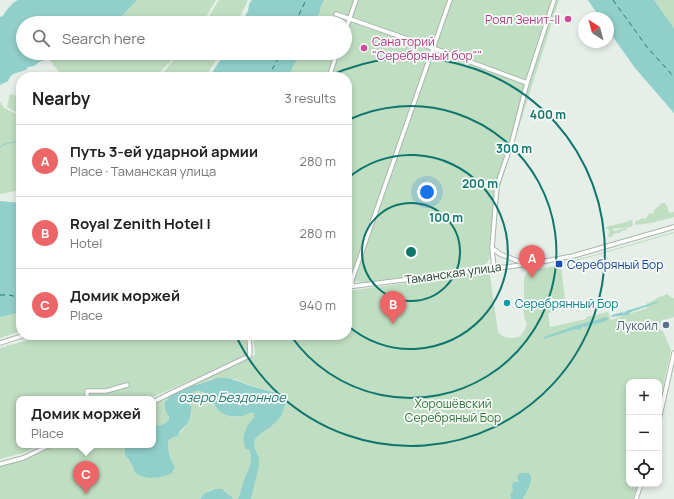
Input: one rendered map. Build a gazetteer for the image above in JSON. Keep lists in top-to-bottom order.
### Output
{
  "streets": {
    "street": ["Таманская улица"]
  },
  "water": ["озеро Бездонное"],
  "parks": ["Хорошёвский Серебряный Бор"],
  "places": {
    "other": [
      "Роял Зенит-II",
      "Санаторий \"Серебряный бор\"\"",
      "Серебрянный Бор",
      "Лукойл"
    ],
    "transit": ["Серебряный Бор"]
  },
  "north": "top left",
  "page": {
    "search": "Search here",
    "heading": ["Nearby", "3 results"],
    "list": [
      {
        "mark": "A",
        "name": "Путь 3-ей ударной армии",
        "note": "Place · Таманская улица",
        "value": "280 m"
      },
      {
        "mark": "B",
        "name": "Royal Zenith Hotel I",
        "note": "Hotel",
        "value": "280 m"
      },
      {
        "mark": "C",
        "name": "Домик моржей",
        "note": "Place",
        "value": "940 m"
      }
    ],
    "pins": ["A", "B", "C"],
    "map_buttons": ["+", "−"],
    "popup": ["Домик моржей", "Place"]
  },
  "rings": [
    "400 m",
    "300 m",
    "200 m",
    "100 m"
  ]
}
